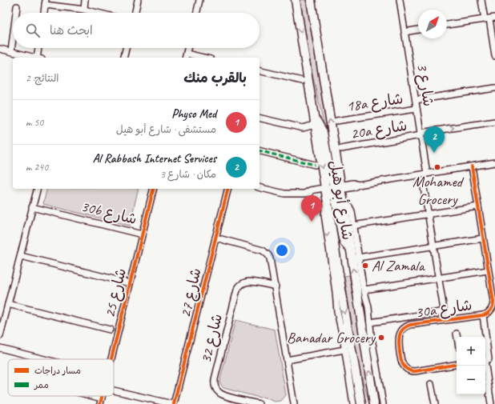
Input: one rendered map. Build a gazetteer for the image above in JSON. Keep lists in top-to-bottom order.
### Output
{
  "streets": {
    "main road": ["شارع أبو هيل"],
    "street": [
      "شارع 3",
      "18a شارع",
      "20a شارع",
      "30b شارع",
      "شارع 25",
      "شارع 27",
      "30a شارع",
      "شارع 32"
    ]
  },
  "crossings": [
    ["شارع 3", "18a شارع"],
    ["شارع 3", "20a شارع"],
    ["30b شارع", "شارع 25"]
  ],
  "places": ["Mohamed Grocery", "Al Zamala", "Banadar Grocery"],
  "legend": ["مسار دراجات", "ممر"],
  "north": "top right",
  "page": {
    "search": "ابحث هنا",
    "heading": ["بالقرب منك", "النتائج: 2"],
    "list": [
      {
        "mark": "1",
        "name": "Physo Med",
        "note": "مستشفى · شارع أبو هيل",
        "value": "50 m"
      },
      {
        "mark": "2",
        "name": "Al Rabbash Internet Services",
        "note": "مكان · شارع 3",
        "value": "240 m"
      }
    ],
    "pins": ["2", "1"],
    "map_buttons": ["+", "−"]
  }
}
